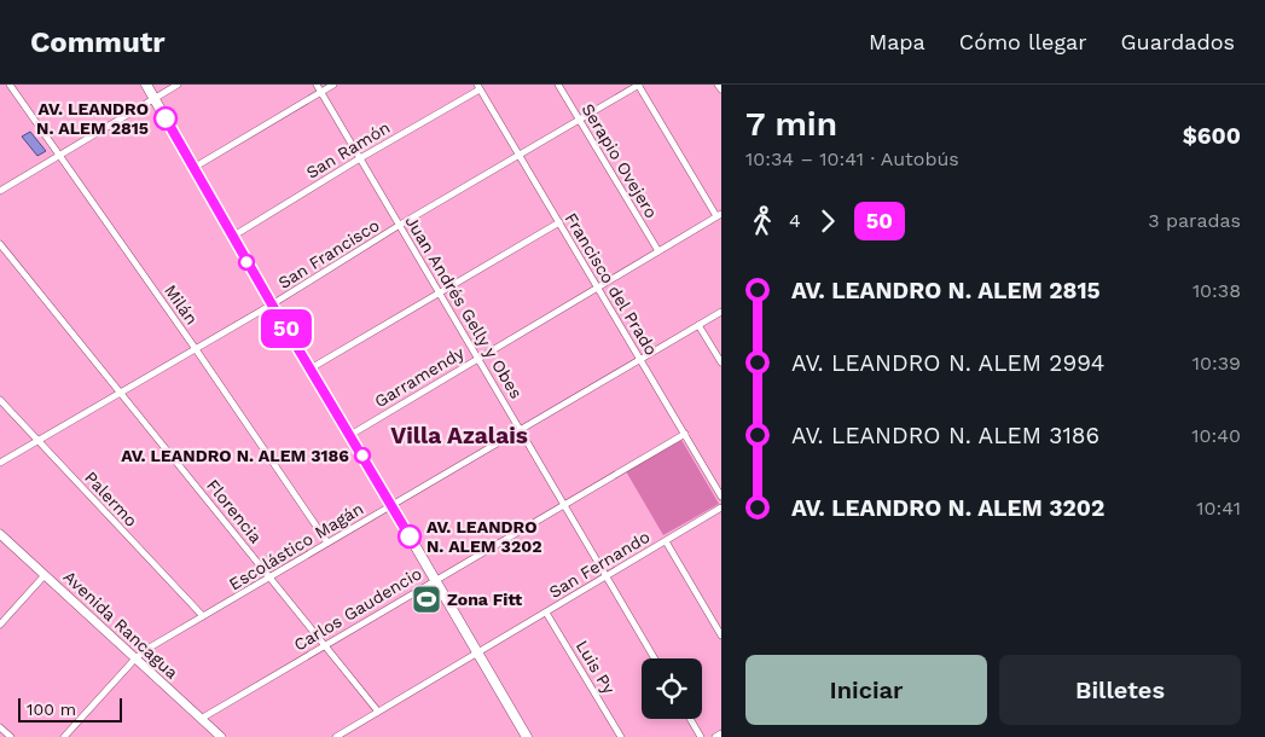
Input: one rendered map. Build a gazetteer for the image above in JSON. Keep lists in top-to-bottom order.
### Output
{
  "streets": {
    "main road": ["Avenida Rancagua"],
    "street": [
      "San Ramón",
      "Serapio Ovejero",
      "San Francisco",
      "Francisco del Prado",
      "Milán",
      "Juan Andrés Gelly y Obes",
      "Garramendy",
      "Palermo",
      "Florencia",
      "Escolástico Magán",
      "San Fernando",
      "Carlos Gaudencio",
      "Luis Py"
    ]
  },
  "crossings": [
    ["San Ramón", "Francisco del Prado"],
    ["San Ramón", "Juan Andrés Gelly y Obes"],
    ["Serapio Ovejero", "San Francisco"],
    ["Serapio Ovejero", "Garramendy"],
    ["San Francisco", "Francisco del Prado"],
    ["San Francisco", "Milán"],
    ["San Francisco", "Juan Andrés Gelly y Obes"],
    ["San Francisco", "Palermo"],
    ["San Francisco", "Florencia"],
    ["Francisco del Prado", "Garramendy"],
    ["Francisco del Prado", "Escolástico Magán"],
    ["Francisco del Prado", "Carlos Gaudencio"],
    ["Milán", "Escolástico Magán"],
    ["Juan Andrés Gelly y Obes", "Garramendy"],
    ["Juan Andrés Gelly y Obes", "Escolástico Magán"],
    ["Juan Andrés Gelly y Obes", "San Fernando"],
    ["Juan Andrés Gelly y Obes", "Carlos Gaudencio"],
    ["Palermo", "Escolástico Magán"],
    ["Florencia", "Escolástico Magán"],
    ["Florencia", "San Fernando"],
    ["Florencia", "Carlos Gaudencio"],
    ["Escolástico Magán", "Avenida Rancagua"],
    ["San Fernando", "Luis Py"],
    ["Carlos Gaudencio", "Avenida Rancagua"]
  ],
  "districts": ["Villa Azalais"],
  "places": {
    "other": ["AV. LEANDRO N. ALEM 2815", "AV. LEANDRO N. ALEM 3186", "AV. LEANDRO N. ALEM 3202"],
    "sports": ["Zona Fitt"]
  },
  "lines": ["bus line 50"],
  "scale_bar": "100 m",
  "page": {
    "header": "Commutr",
    "nav": ["Mapa", "Cómo llegar", "Guardados"],
    "on_map": "50",
    "heading": ["7 min", "10:34 – 10:41 · Autobús", "$600"],
    "legs": ["4", "50", "3 paradas"],
    "list": [
      {
        "name": "AV. LEANDRO N. ALEM 2815",
        "value": "10:38"
      },
      {
        "name": "AV. LEANDRO N. ALEM 2994",
        "value": "10:39"
      },
      {
        "name": "AV. LEANDRO N. ALEM 3186",
        "value": "10:40"
      },
      {
        "name": "AV. LEANDRO N. ALEM 3202",
        "value": "10:41"
      }
    ],
    "buttons": ["Iniciar", "Billetes"],
    "scale": "100 m"
  }
}
